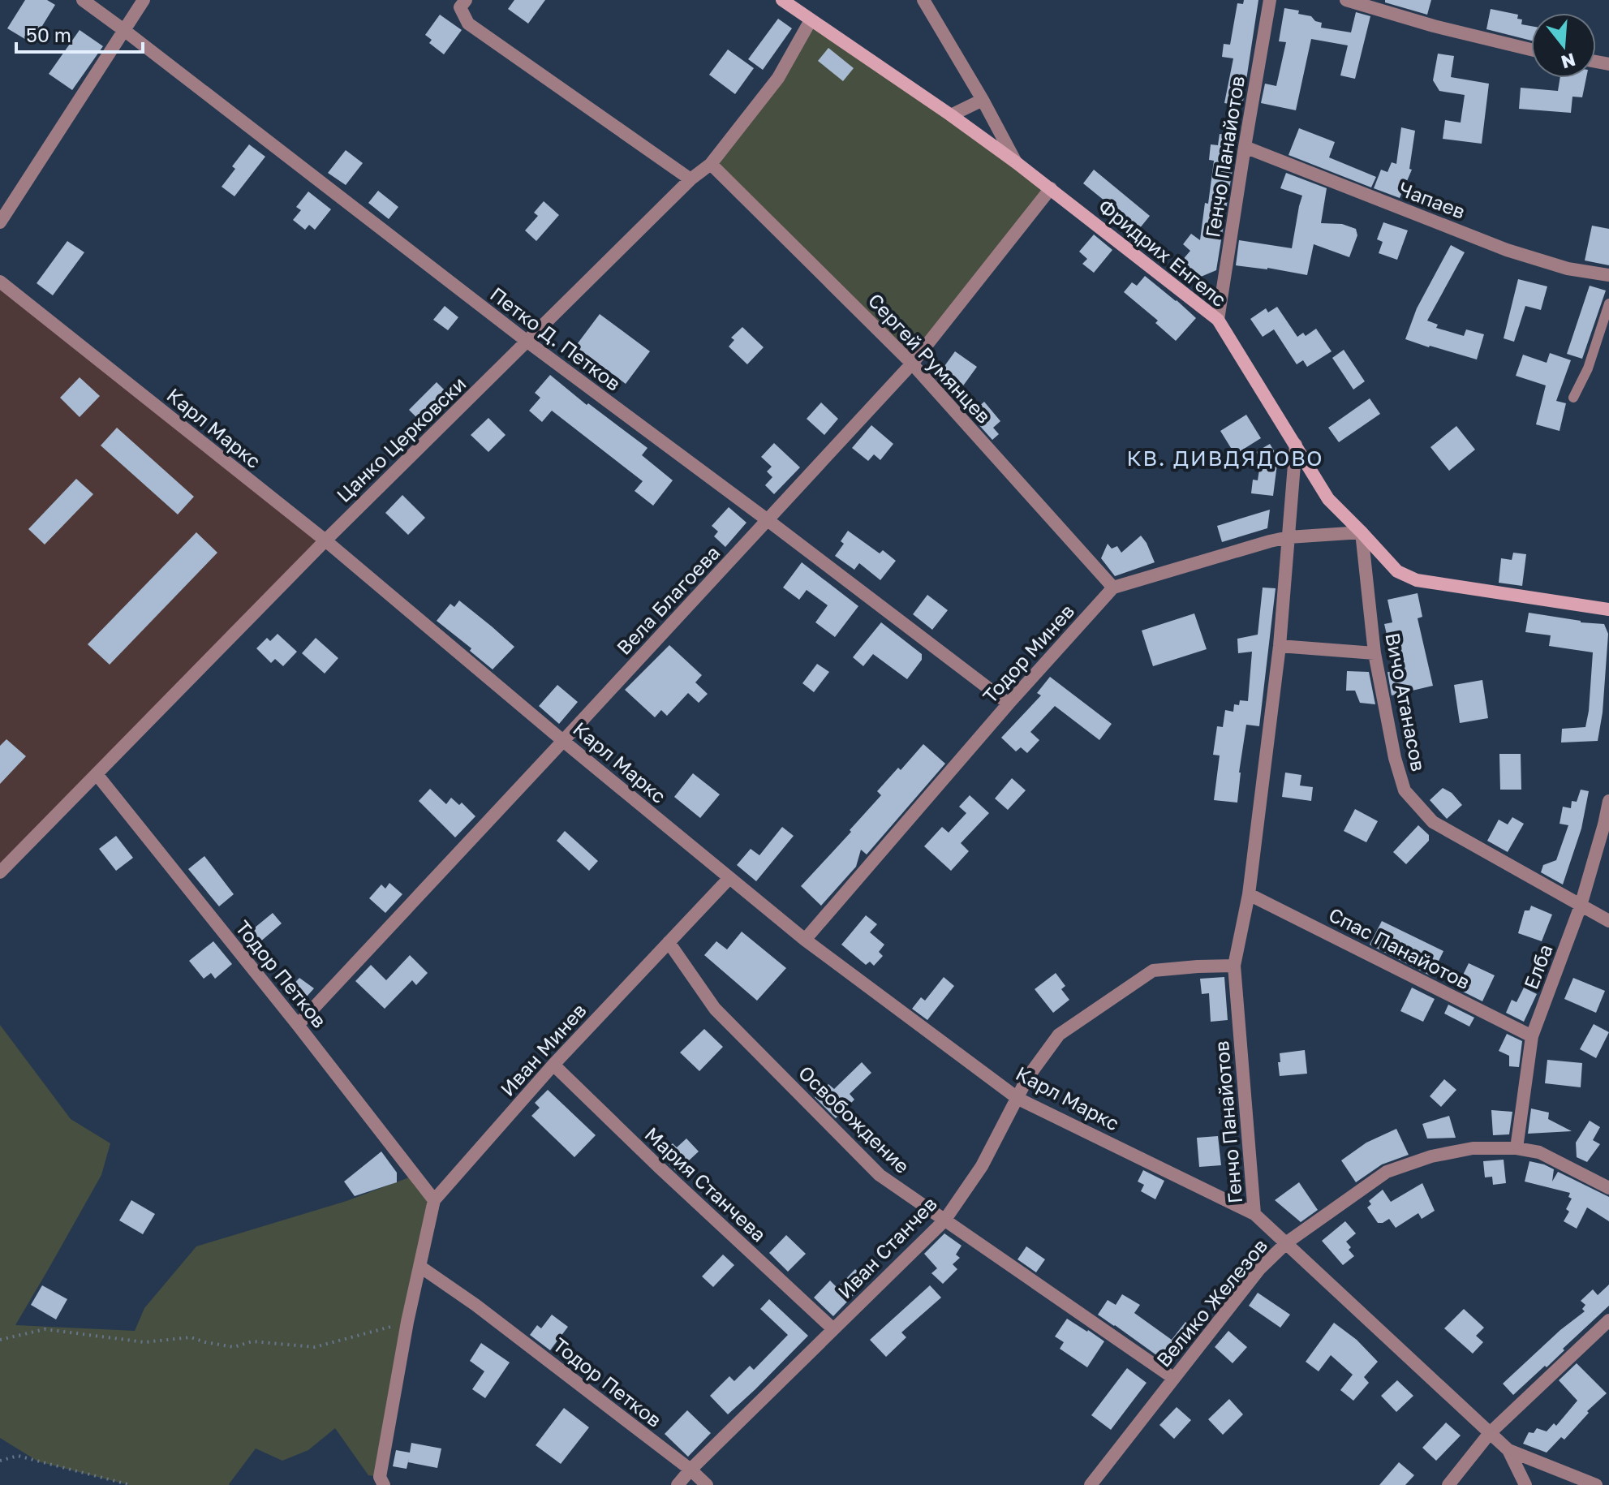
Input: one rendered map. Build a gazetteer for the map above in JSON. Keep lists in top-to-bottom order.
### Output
{
  "streets": {
    "street": [
      "Генчо Панайотов",
      "Чапаев",
      "Фридрих Енгелс",
      "Петко Д. Петков",
      "Сергей Румянцев",
      "Карл Маркс",
      "Цанко Церковски",
      "Вела Благоева",
      "Тодор Минев",
      "Вичо Атанасов",
      "Спас Панайотов",
      "Елба",
      "Тодор Петков",
      "Иван Минев",
      "Освобождение",
      "Мария Станчева",
      "Иван Станчев",
      "Велико Железов"
    ]
  },
  "crossings": [
    ["Генчо Панайотов", "Чапаев"],
    ["Генчо Панайотов", "Фридрих Енгелс"],
    ["Генчо Панайотов", "Карл Маркс"],
    ["Генчо Панайотов", "Спас Панайотов"],
    ["Генчо Панайотов", "Иван Станчев"],
    ["Генчо Панайотов", "Велико Железов"],
    ["Фридрих Енгелс", "Цанко Церковски"],
    ["Фридрих Енгелс", "Вела Благоева"],
    ["Фридрих Енгелс", "Вичо Атанасов"],
    ["Петко Д. Петков", "Цанко Церковски"],
    ["Петко Д. Петков", "Вела Благоева"],
    ["Петко Д. Петков", "Тодор Минев"],
    ["Сергей Румянцев", "Цанко Церковски"],
    ["Сергей Румянцев", "Вела Благоева"],
    ["Сергей Румянцев", "Тодор Минев"],
    ["Карл Маркс", "Цанко Церковски"],
    ["Карл Маркс", "Вела Благоева"],
    ["Карл Маркс", "Тодор Минев"],
    ["Карл Маркс", "Иван Минев"],
    ["Карл Маркс", "Иван Станчев"],
    ["Цанко Церковски", "Тодор Петков"],
    ["Вела Благоева", "Тодор Петков"],
    ["Вичо Атанасов", "Елба"],
    ["Спас Панайотов", "Елба"],
    ["Елба", "Велико Железов"],
    ["Тодор Петков", "Иван Минев"],
    ["Тодор Петков", "Иван Станчев"],
    ["Иван Минев", "Освобождение"],
    ["Иван Минев", "Мария Станчева"],
    ["Освобождение", "Иван Станчев"],
    ["Освобождение", "Велико Железов"],
    ["Мария Станчева", "Иван Станчев"]
  ],
  "districts": ["КВ. ДИВДЯДОВО"],
  "scale_bar": "50 m",
  "north": "bottom"
}
